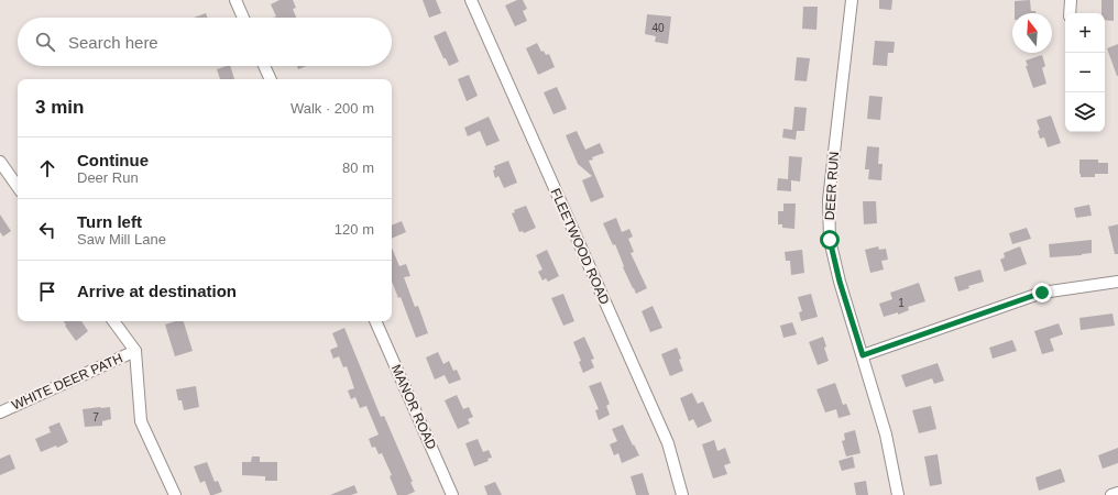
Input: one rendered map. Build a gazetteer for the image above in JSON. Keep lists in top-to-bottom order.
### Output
{
  "streets": {
    "street": [
      "DEER RUN",
      "FLEETWOOD ROAD",
      "WHITE DEER PATH",
      "MANOR ROAD"
    ]
  },
  "house_numbers": ["40", "1", "7"],
  "north": "top",
  "page": {
    "map_buttons": ["+", "−"],
    "search": "Search here",
    "heading": ["3 min", "Walk · 200 m"],
    "list": [
      ["Continue", "Deer Run", "80 m"],
      ["Turn left", "Saw Mill Lane", "120 m"],
      "Arrive at destination"
    ]
  }
}
